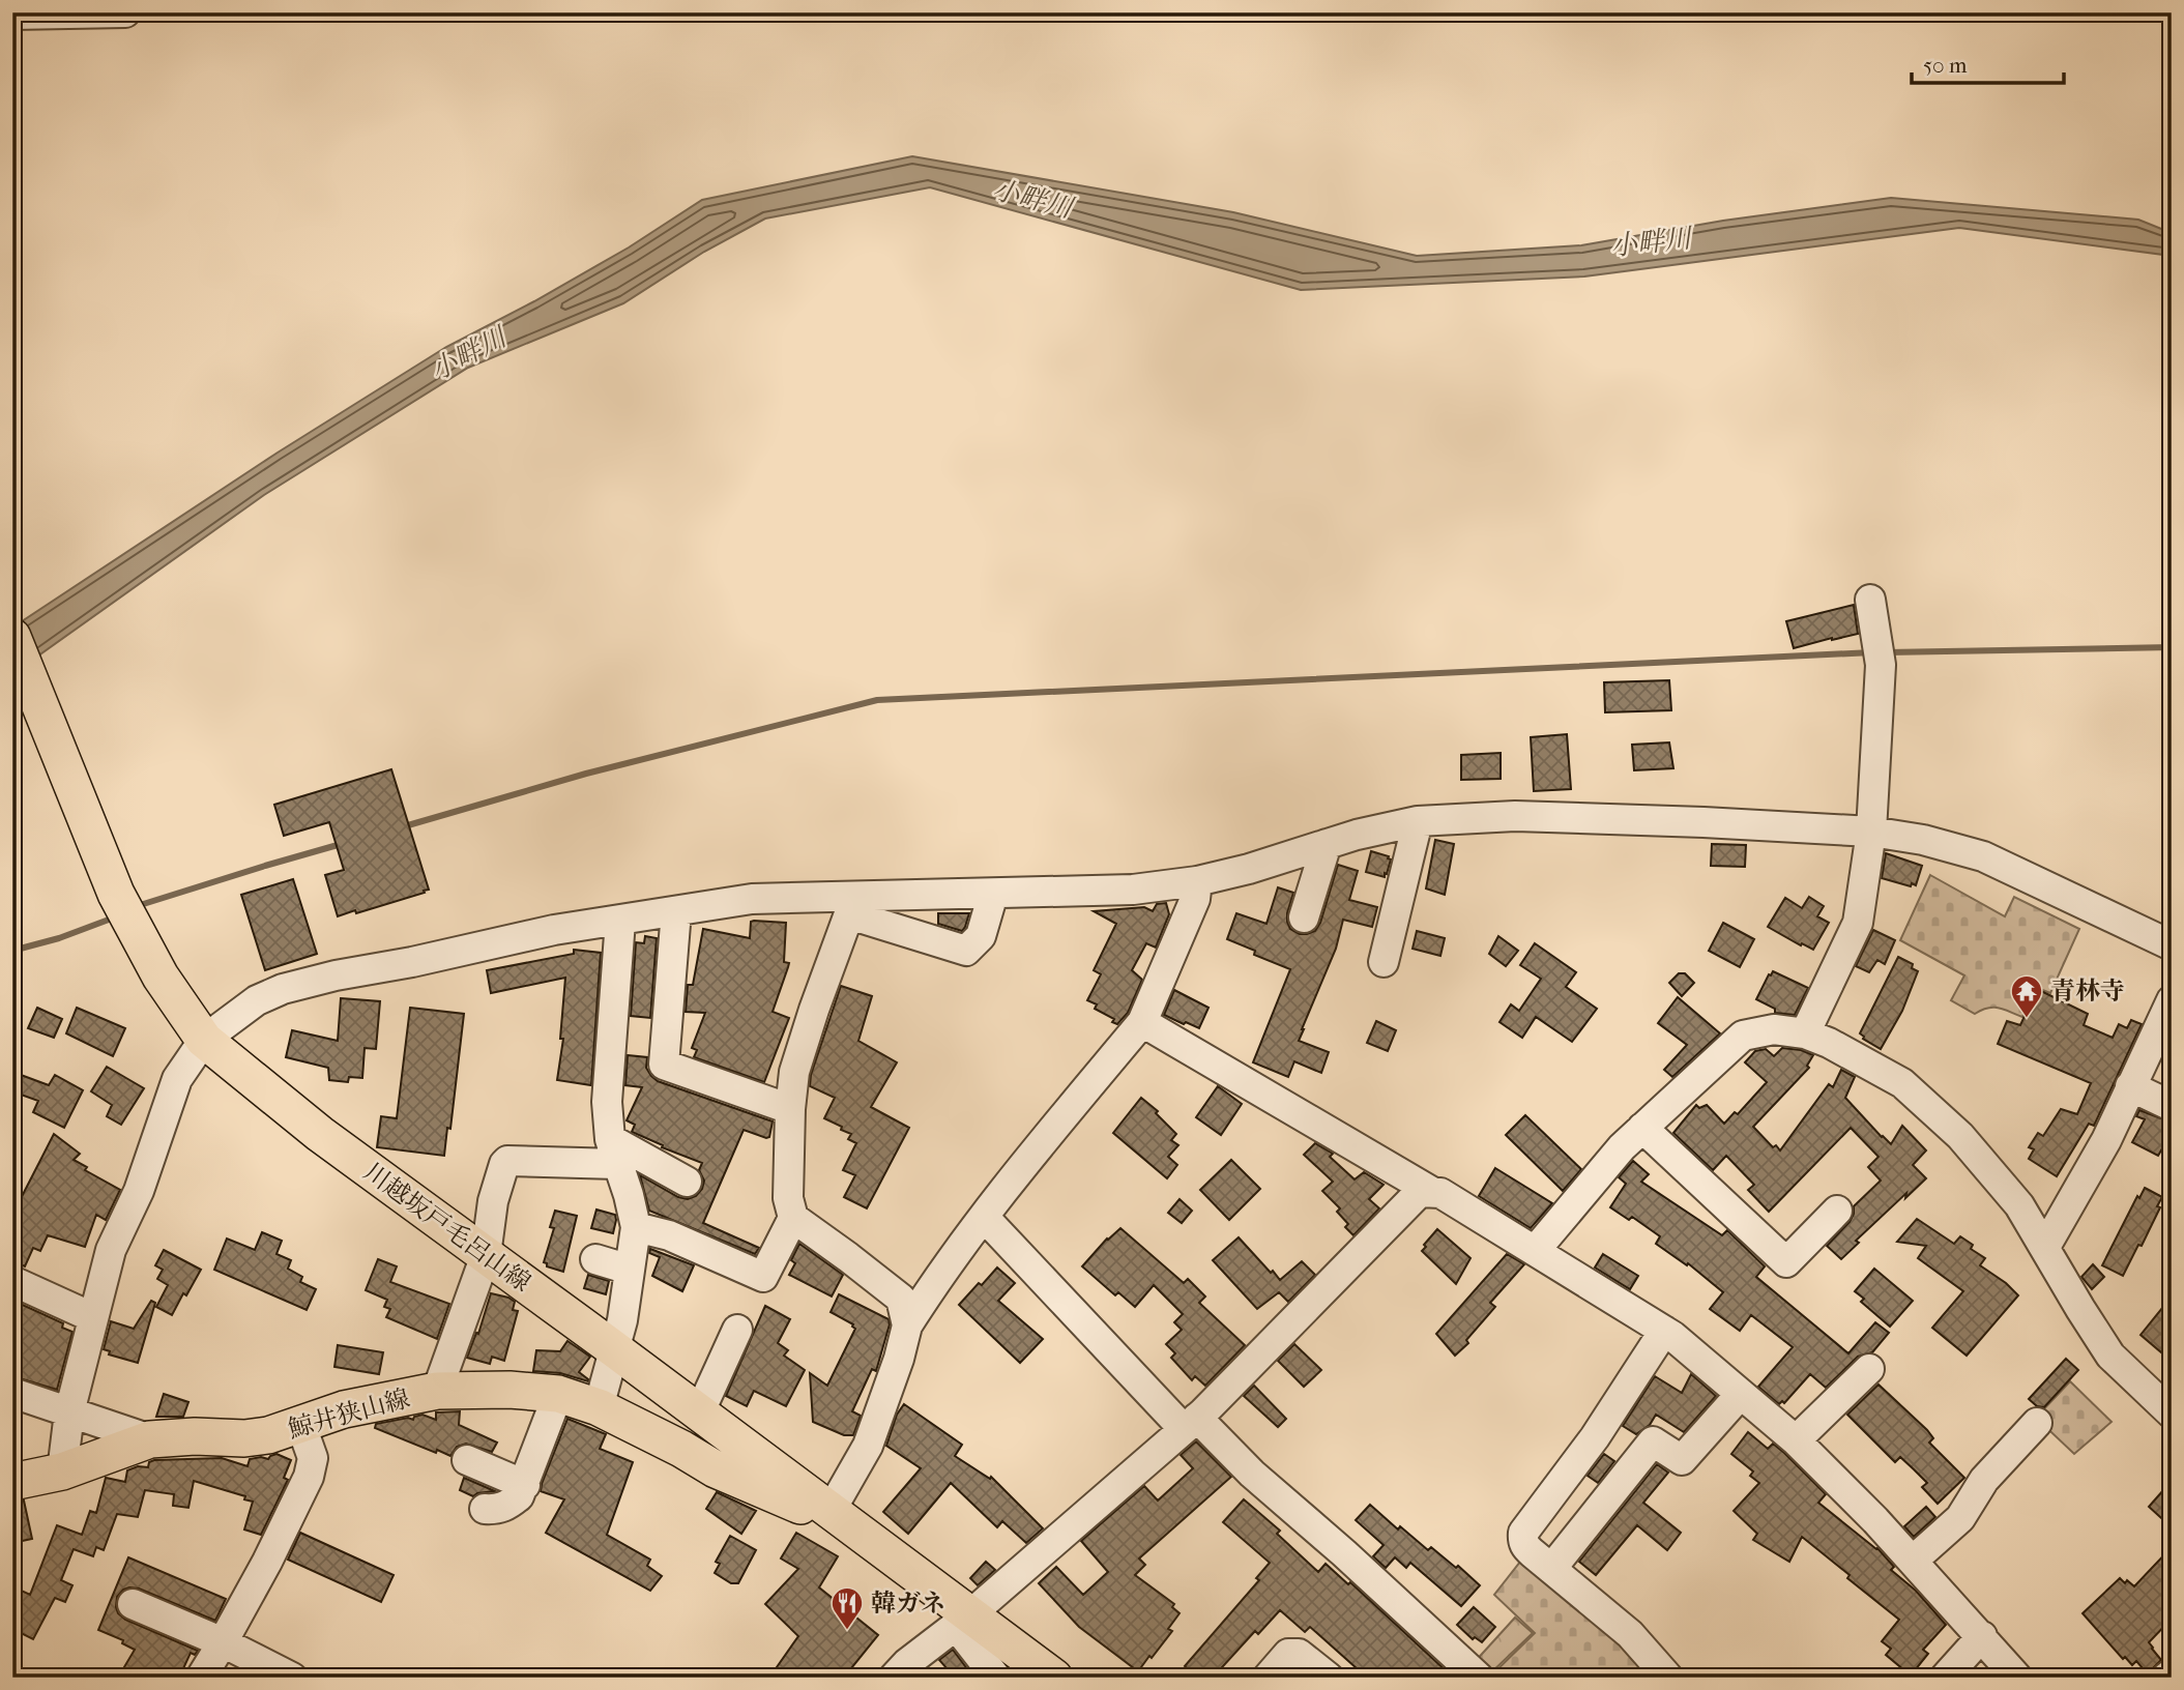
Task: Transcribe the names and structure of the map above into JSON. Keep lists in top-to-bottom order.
{
  "streets": {
    "main road": ["川越坂戸毛呂山線", "鯨井狭山線"]
  },
  "water": ["小畔川"],
  "places": {
    "temple": ["青林寺"],
    "restaurant": ["韓ガネ"]
  },
  "scale_bar": "50 m"
}
